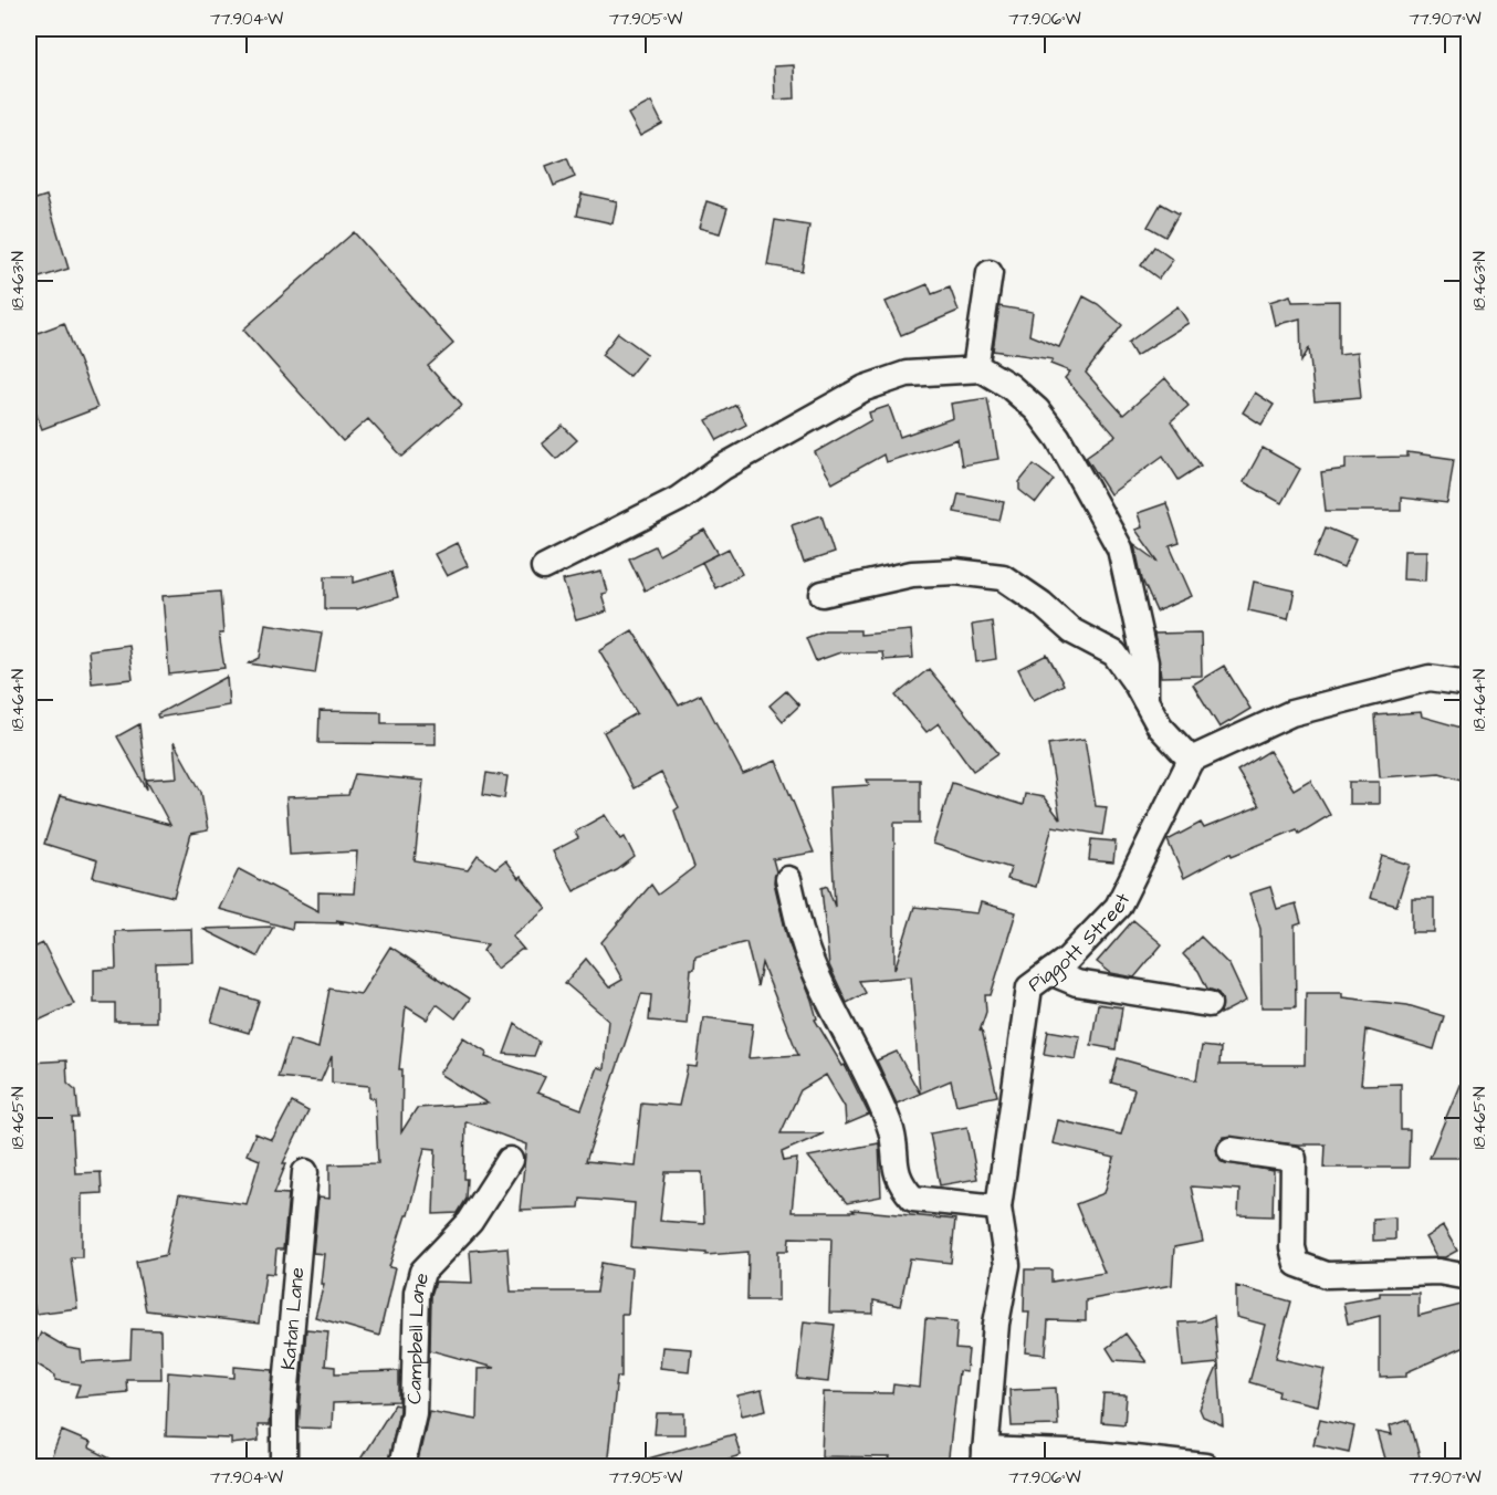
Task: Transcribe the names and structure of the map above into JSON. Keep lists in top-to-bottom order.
{
  "streets": {
    "street": ["Piggott Street", "Katan Lane", "Campbell Lane"]
  },
  "coordinates": [
    "77.904°W",
    "77.905°W",
    "77.906°W",
    "77.907°W",
    "18.463°N",
    "18.464°N",
    "18.465°N"
  ]
}
